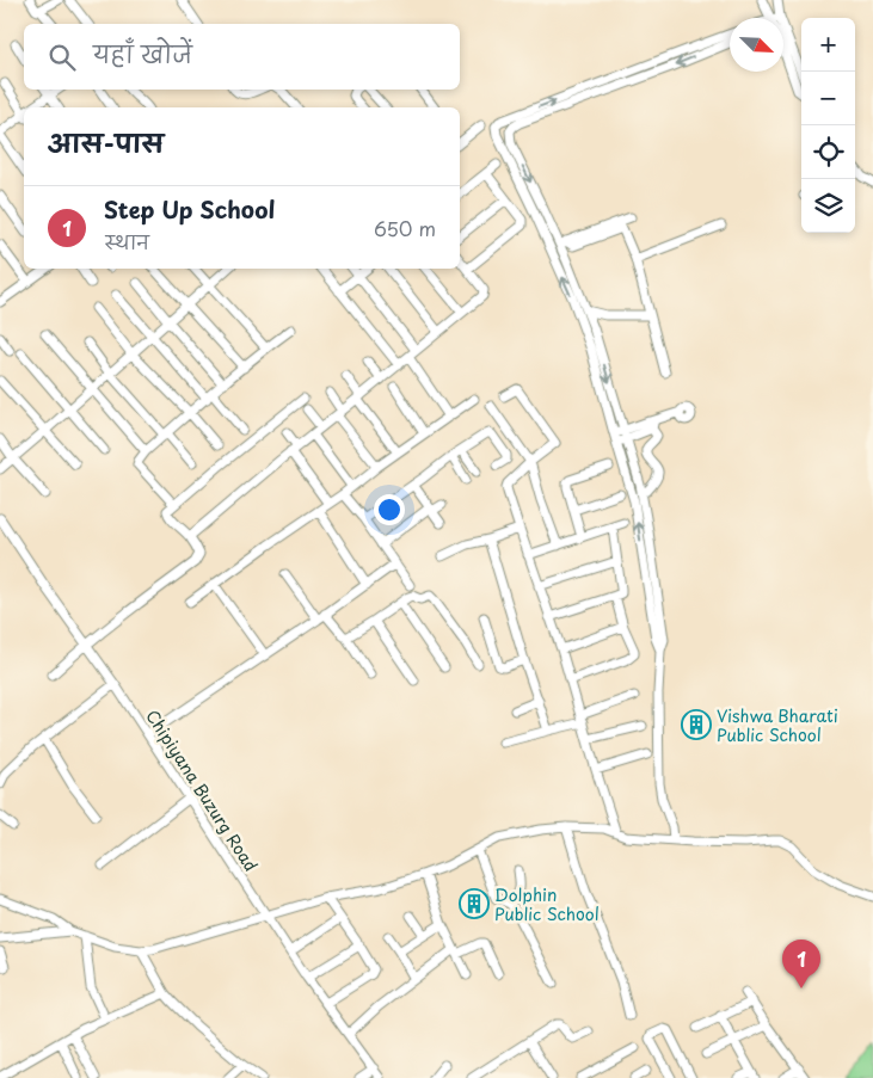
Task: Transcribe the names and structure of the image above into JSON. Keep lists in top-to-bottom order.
{
  "streets": {
    "street": ["Chipiyana Buzurg Road"]
  },
  "places": {
    "building": ["Vishwa Bharati Public School", "Dolphin Public School"]
  },
  "north": "bottom right",
  "page": {
    "map_buttons": ["+", "−"],
    "search": "यहाँ खोजें",
    "heading": "आस-पास",
    "list": [
      {
        "mark": "1",
        "name": "Step Up School",
        "note": "स्थान",
        "value": "650 m"
      }
    ],
    "pins": "1"
  }
}
